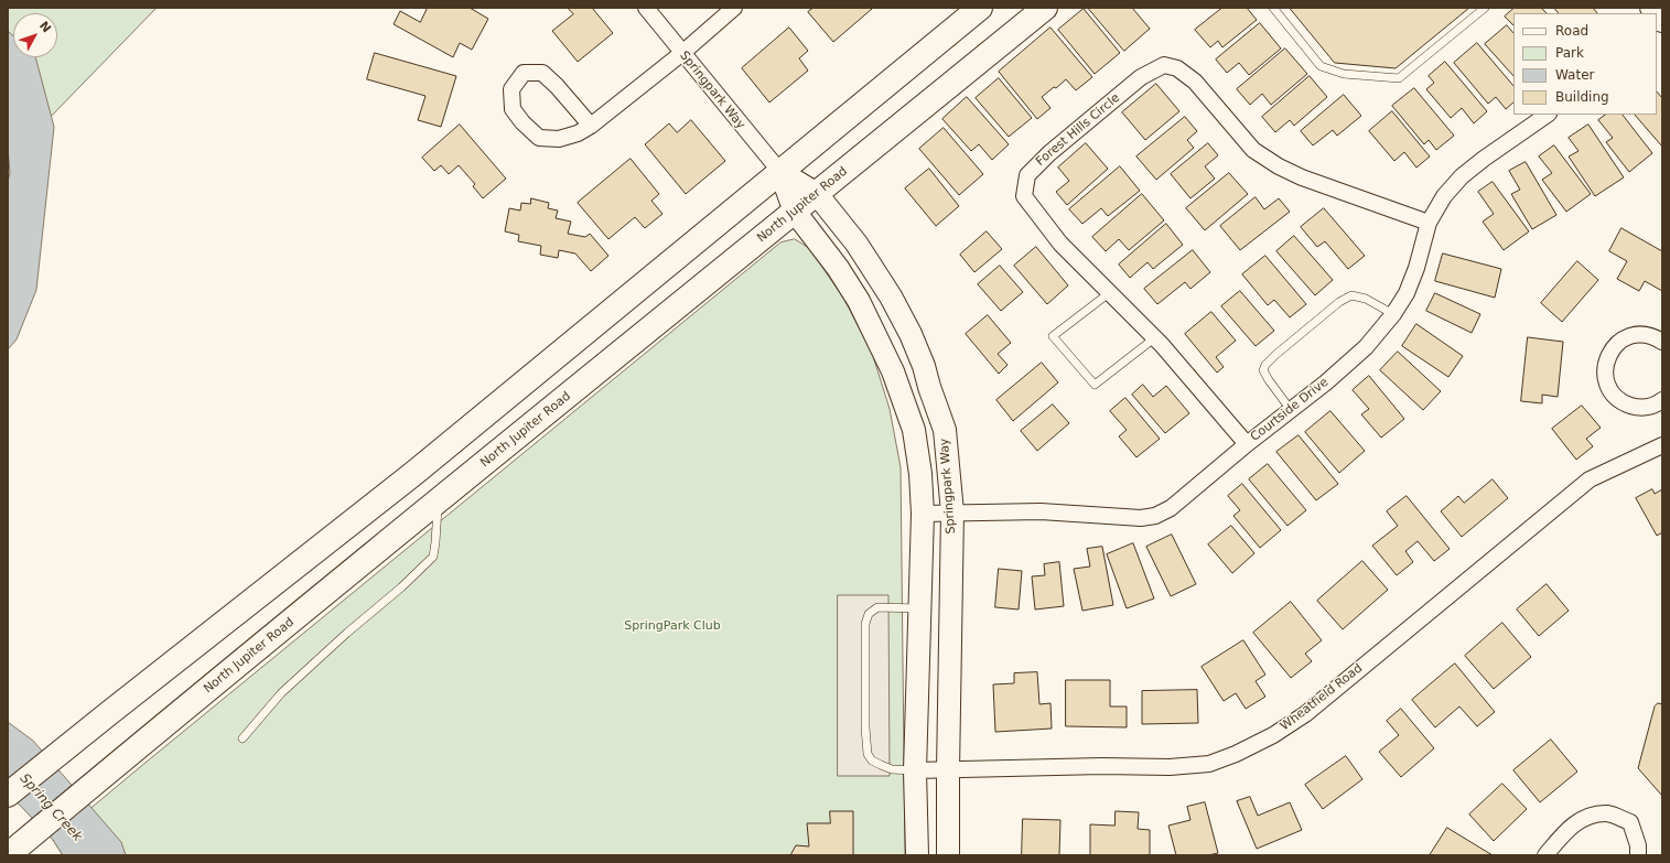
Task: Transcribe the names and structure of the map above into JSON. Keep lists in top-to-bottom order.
{
  "streets": {
    "main road": ["North Jupiter Road"],
    "street": [
      "Springpark Way",
      "Forest Hills Circle",
      "Courtside Drive",
      "Wheatfield Road"
    ]
  },
  "crossings": [
    ["Springpark Way", "North Jupiter Road"],
    ["Springpark Way", "Courtside Drive"],
    ["Springpark Way", "Wheatfield Road"],
    ["Forest Hills Circle", "Courtside Drive"]
  ],
  "water": ["Spring Creek"],
  "parks": ["SpringPark Club"],
  "legend": [
    "Road",
    "Park",
    "Water",
    "Building"
  ],
  "north": "top right"
}
